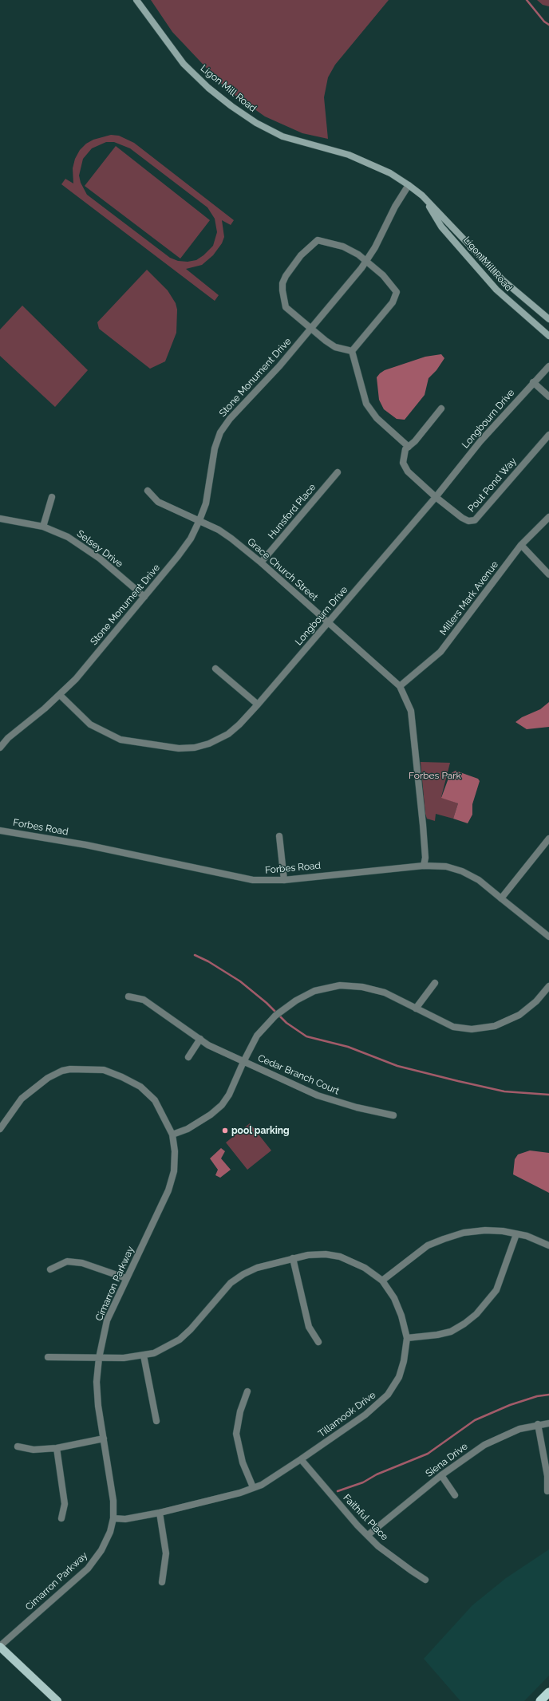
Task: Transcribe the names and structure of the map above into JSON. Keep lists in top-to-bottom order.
{
  "streets": {
    "main road": ["Ligon Mill Road"],
    "street": [
      "Stone Monument Drive",
      "Longbourn Drive",
      "Pout Pond Way",
      "Hunsford Place",
      "Selsey Drive",
      "Grace Church Street",
      "Millers Mark Avenue",
      "Forbes Road",
      "Cedar Branch Court",
      "Cimarron Parkway",
      "Tillamook Drive",
      "Siena Drive",
      "Faithful Place"
    ]
  },
  "crossings": [
    ["Ligon Mill Road", "Stone Monument Drive"],
    ["Stone Monument Drive", "Longbourn Drive"],
    ["Stone Monument Drive", "Selsey Drive"],
    ["Stone Monument Drive", "Grace Church Street"],
    ["Longbourn Drive", "Pout Pond Way"],
    ["Longbourn Drive", "Grace Church Street"],
    ["Hunsford Place", "Grace Church Street"],
    ["Grace Church Street", "Millers Mark Avenue"],
    ["Grace Church Street", "Forbes Road"],
    ["Cimarron Parkway", "Tillamook Drive"],
    ["Tillamook Drive", "Faithful Place"],
    ["Siena Drive", "Faithful Place"]
  ],
  "parks": ["Forbes Park"],
  "places": ["pool parking"]
}
